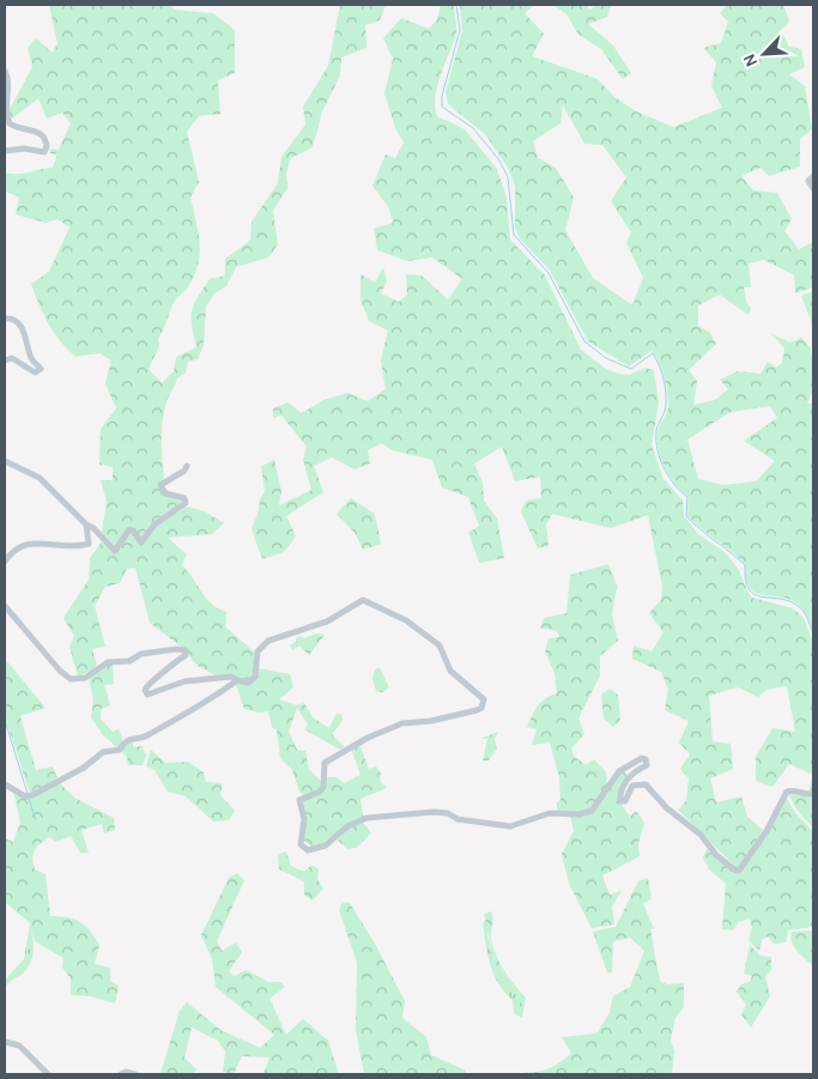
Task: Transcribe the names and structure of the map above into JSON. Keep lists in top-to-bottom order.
{
  "north": "bottom left"
}
